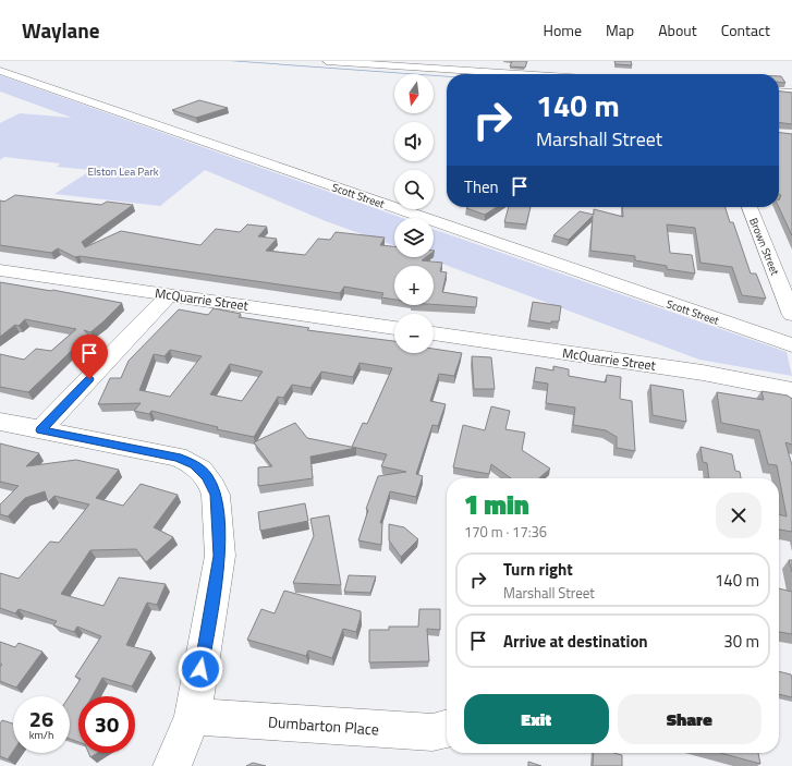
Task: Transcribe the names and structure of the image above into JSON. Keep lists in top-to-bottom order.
{
  "streets": {
    "street": [
      "Scott Street",
      "Brown Street",
      "McQuarrie Street",
      "Dumbarton Place"
    ]
  },
  "parks": ["Elston Lea Park"],
  "north": "bottom",
  "page": {
    "header": "Waylane",
    "nav": [
      "Home",
      "Map",
      "About",
      "Contact"
    ],
    "map_buttons": ["+", "−"],
    "turn": ["140 m", "Marshall Street"],
    "then": "Then",
    "heading": ["1 min", "170 m · 17:36"],
    "list": [
      {
        "name": "Turn right",
        "note": "Marshall Street",
        "value": "140 m"
      },
      {
        "name": "Arrive at destination",
        "value": "30 m"
      }
    ],
    "buttons": ["Exit", "Share"],
    "speed": "26 km/h",
    "limit": "30"
  }
}
